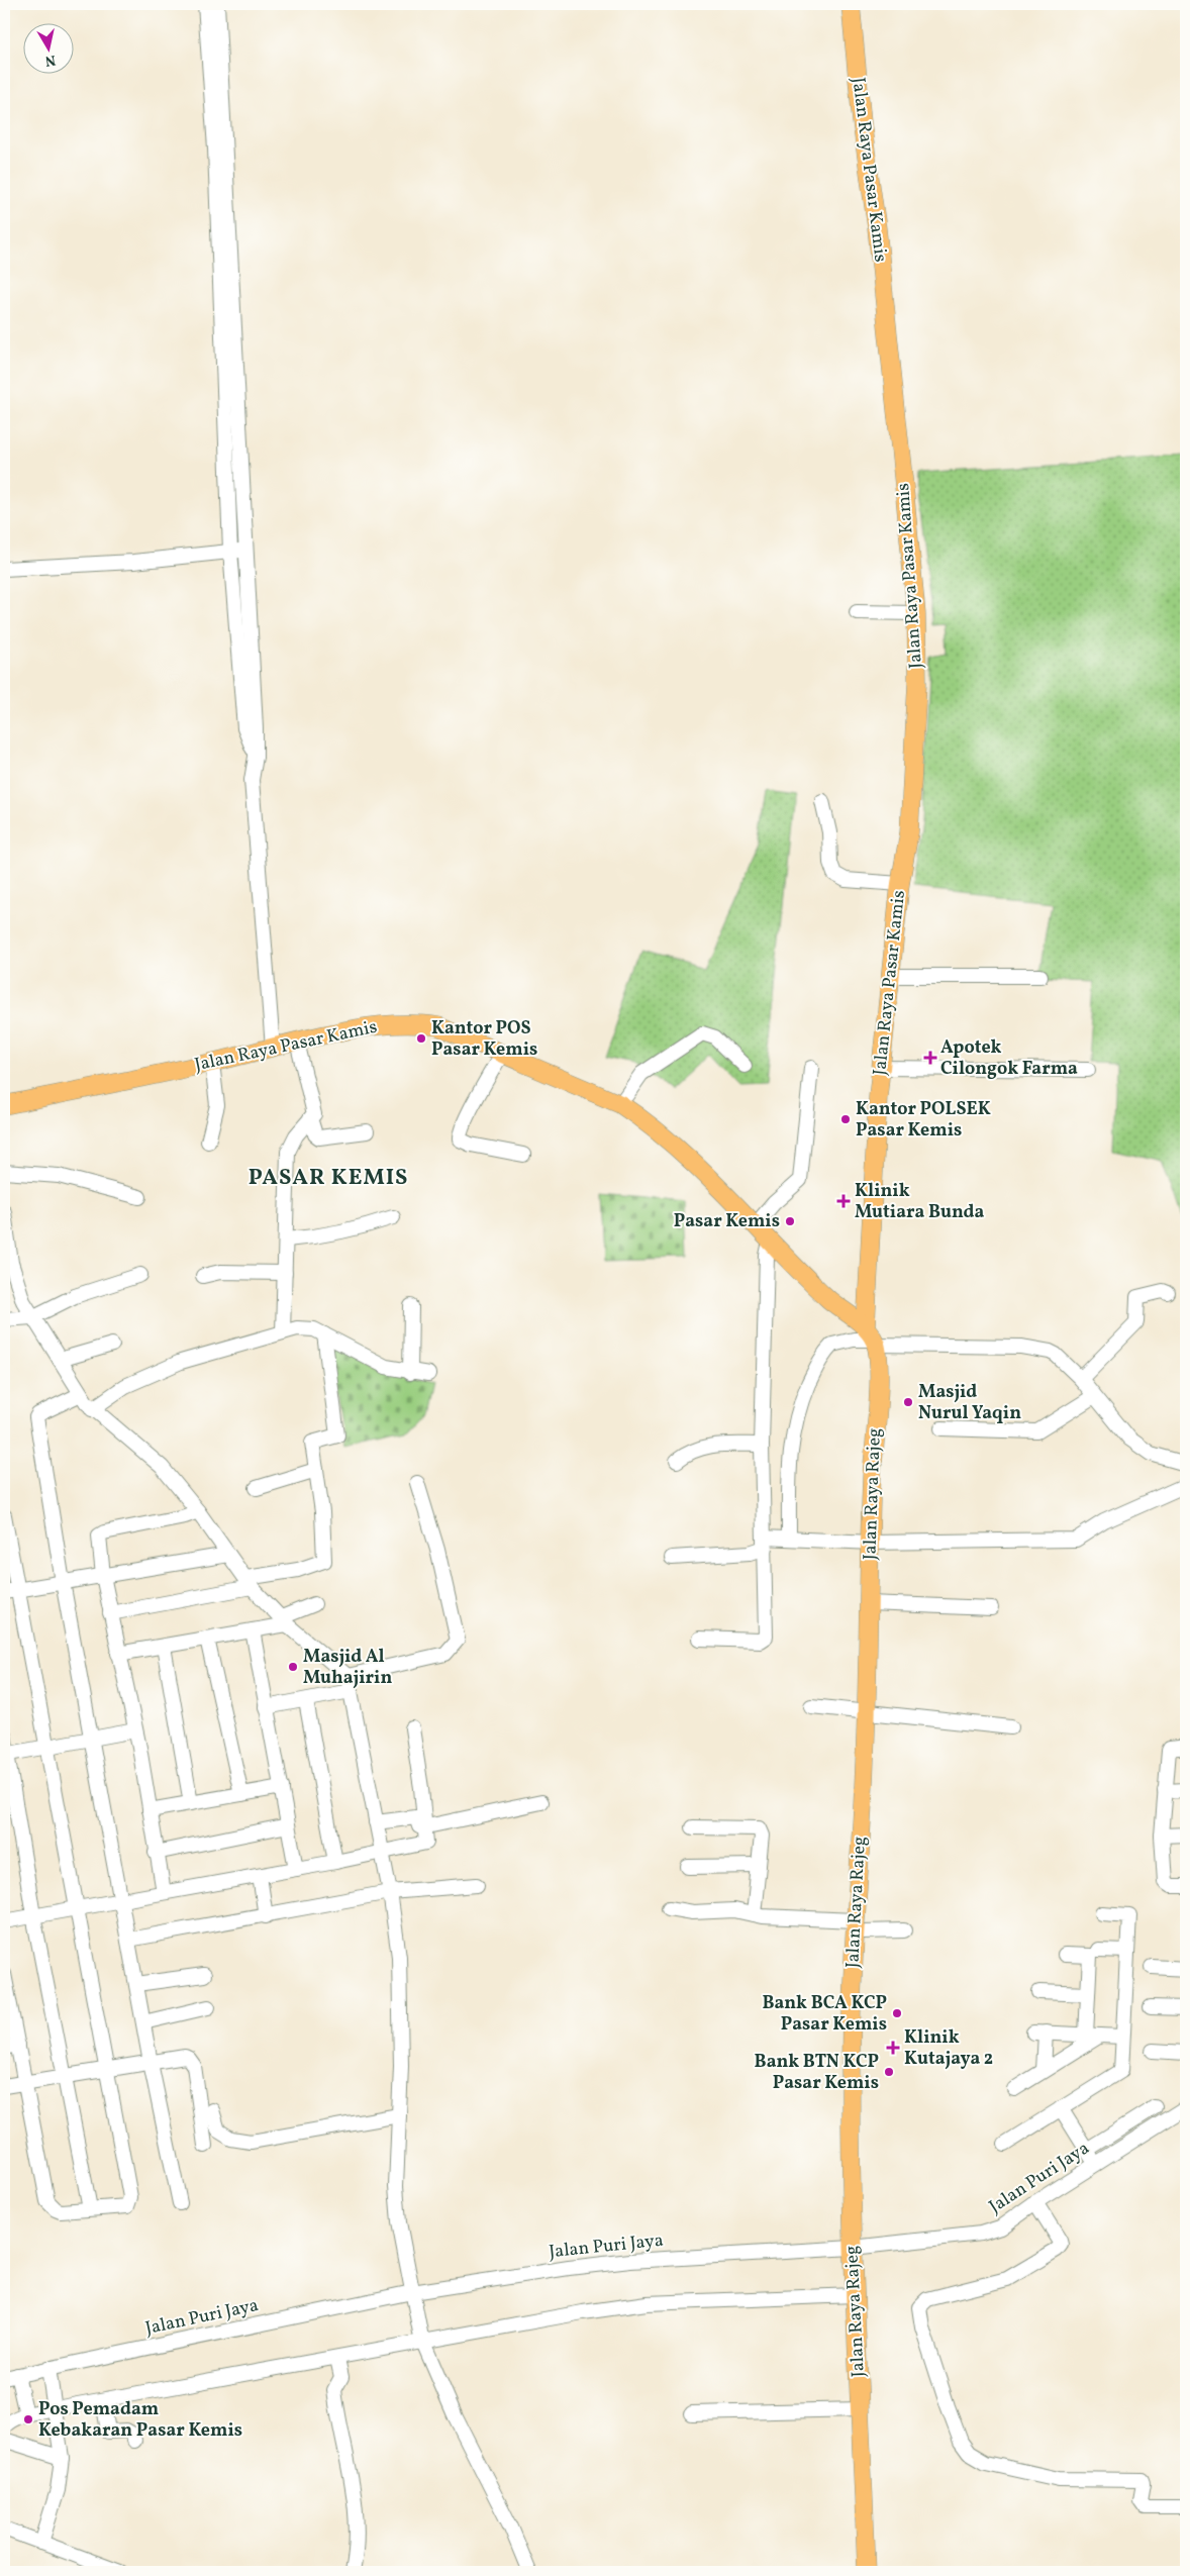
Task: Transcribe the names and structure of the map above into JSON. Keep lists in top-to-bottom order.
{
  "streets": {
    "main road": ["Jalan Raya Pasar Kamis", "Jalan Raya Rajeg"],
    "street": ["Jalan Puri Jaya"]
  },
  "crossings": [
    ["Jalan Raya Pasar Kamis", "Jalan Raya Rajeg"],
    ["Jalan Raya Rajeg", "Jalan Puri Jaya"]
  ],
  "districts": ["PASAR KEMIS"],
  "places": {
    "other": [
      "Kantor POS Pasar Kemis",
      "Kantor POLSEK Pasar Kemis",
      "Pasar Kemis",
      "Masjid Nurul Yaqin",
      "Masjid Al Muhajirin",
      "Bank BCA KCP Pasar Kemis",
      "Bank BTN KCP Pasar Kemis",
      "Pos Pemadam Kebakaran Pasar Kemis"
    ],
    "health": ["Apotek Cilongok Farma", "Klinik Mutiara Bunda", "Klinik Kutajaya 2"]
  },
  "north": "bottom"
}
